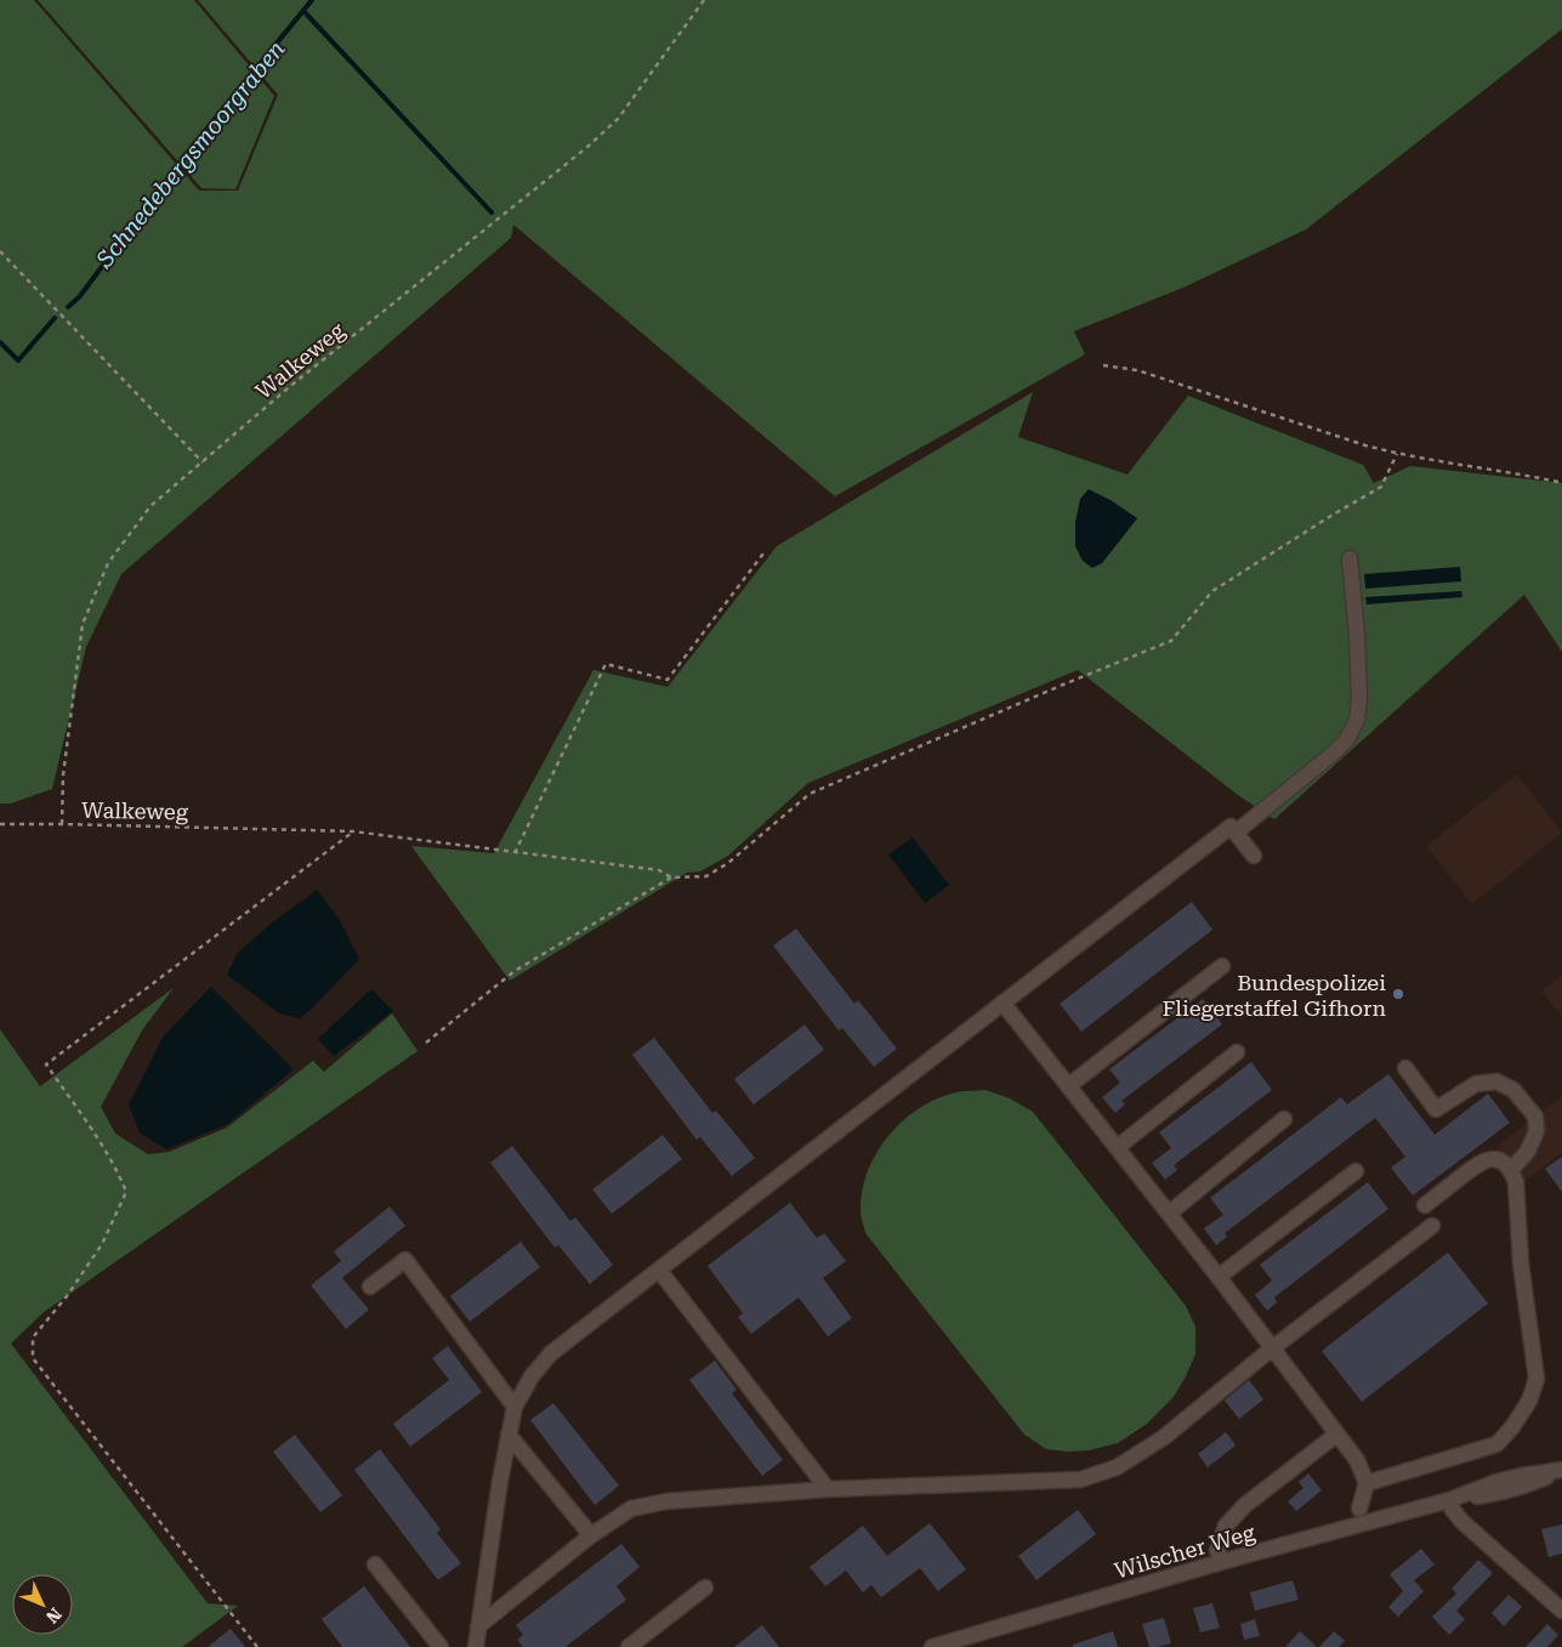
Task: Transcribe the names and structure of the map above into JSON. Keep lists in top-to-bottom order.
{
  "streets": {
    "street": ["Wilscher Weg"],
    "path": ["Walkeweg"]
  },
  "water": ["Schnedebergsmoorgraben"],
  "places": ["Bundespolizei Fliegerstaffel Gifhorn"],
  "north": "bottom right"
}
